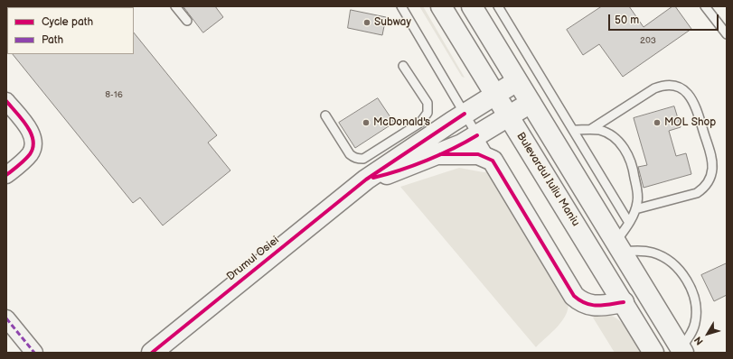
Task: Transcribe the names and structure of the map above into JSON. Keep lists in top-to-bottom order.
{
  "streets": {
    "street": ["Bulevardul Iuliu Maniu", "Drumul Osiei"]
  },
  "crossings": [
    ["Bulevardul Iuliu Maniu", "Drumul Osiei"]
  ],
  "places": ["Subway", "McDonald's", "MOL Shop"],
  "house_numbers": ["203", "8-16"],
  "legend": ["Cycle path", "Path"],
  "scale_bar": "50 m",
  "north": "bottom left"
}
